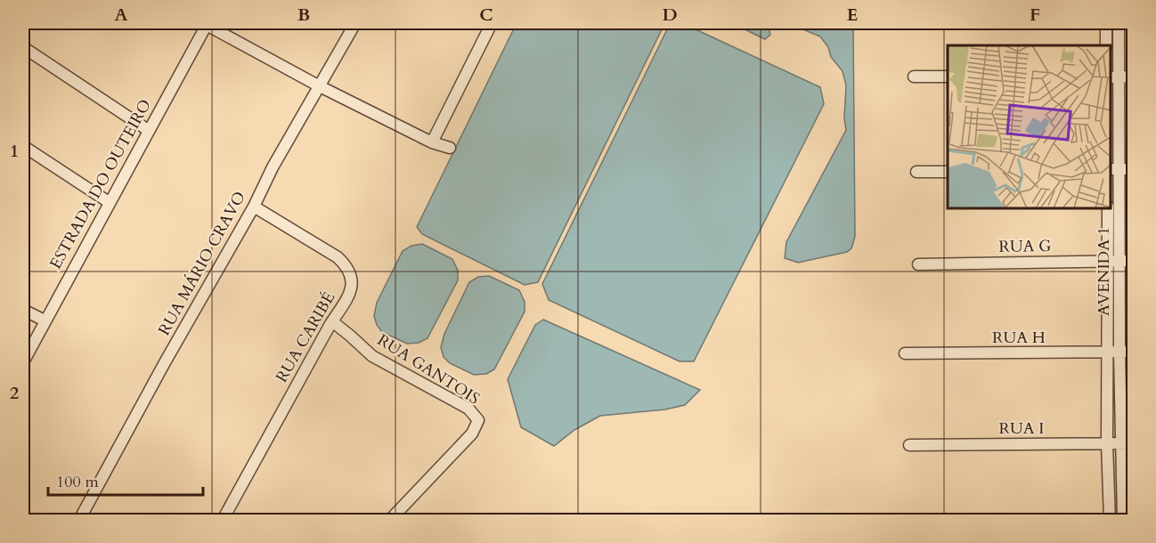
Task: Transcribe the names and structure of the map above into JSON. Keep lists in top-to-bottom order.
{
  "streets": {
    "street": [
      "ESTRADA DO OUTEIRO",
      "RUA G",
      "RUA MÁRIO CRAVO",
      "AVENIDA 1",
      "RUA CARIBÉ",
      "RUA H",
      "RUA GANTOIS",
      "RUA I"
    ]
  },
  "crossings": [
    ["RUA G", "AVENIDA 1"],
    ["RUA MÁRIO CRAVO", "RUA CARIBÉ"],
    ["AVENIDA 1", "RUA H"],
    ["AVENIDA 1", "RUA I"],
    ["RUA CARIBÉ", "RUA GANTOIS"]
  ],
  "scale_bar": "100 m",
  "grid": {
    "columns": [
      "A",
      "B",
      "C",
      "D",
      "E",
      "F"
    ],
    "rows": ["1", "2"]
  }
}
